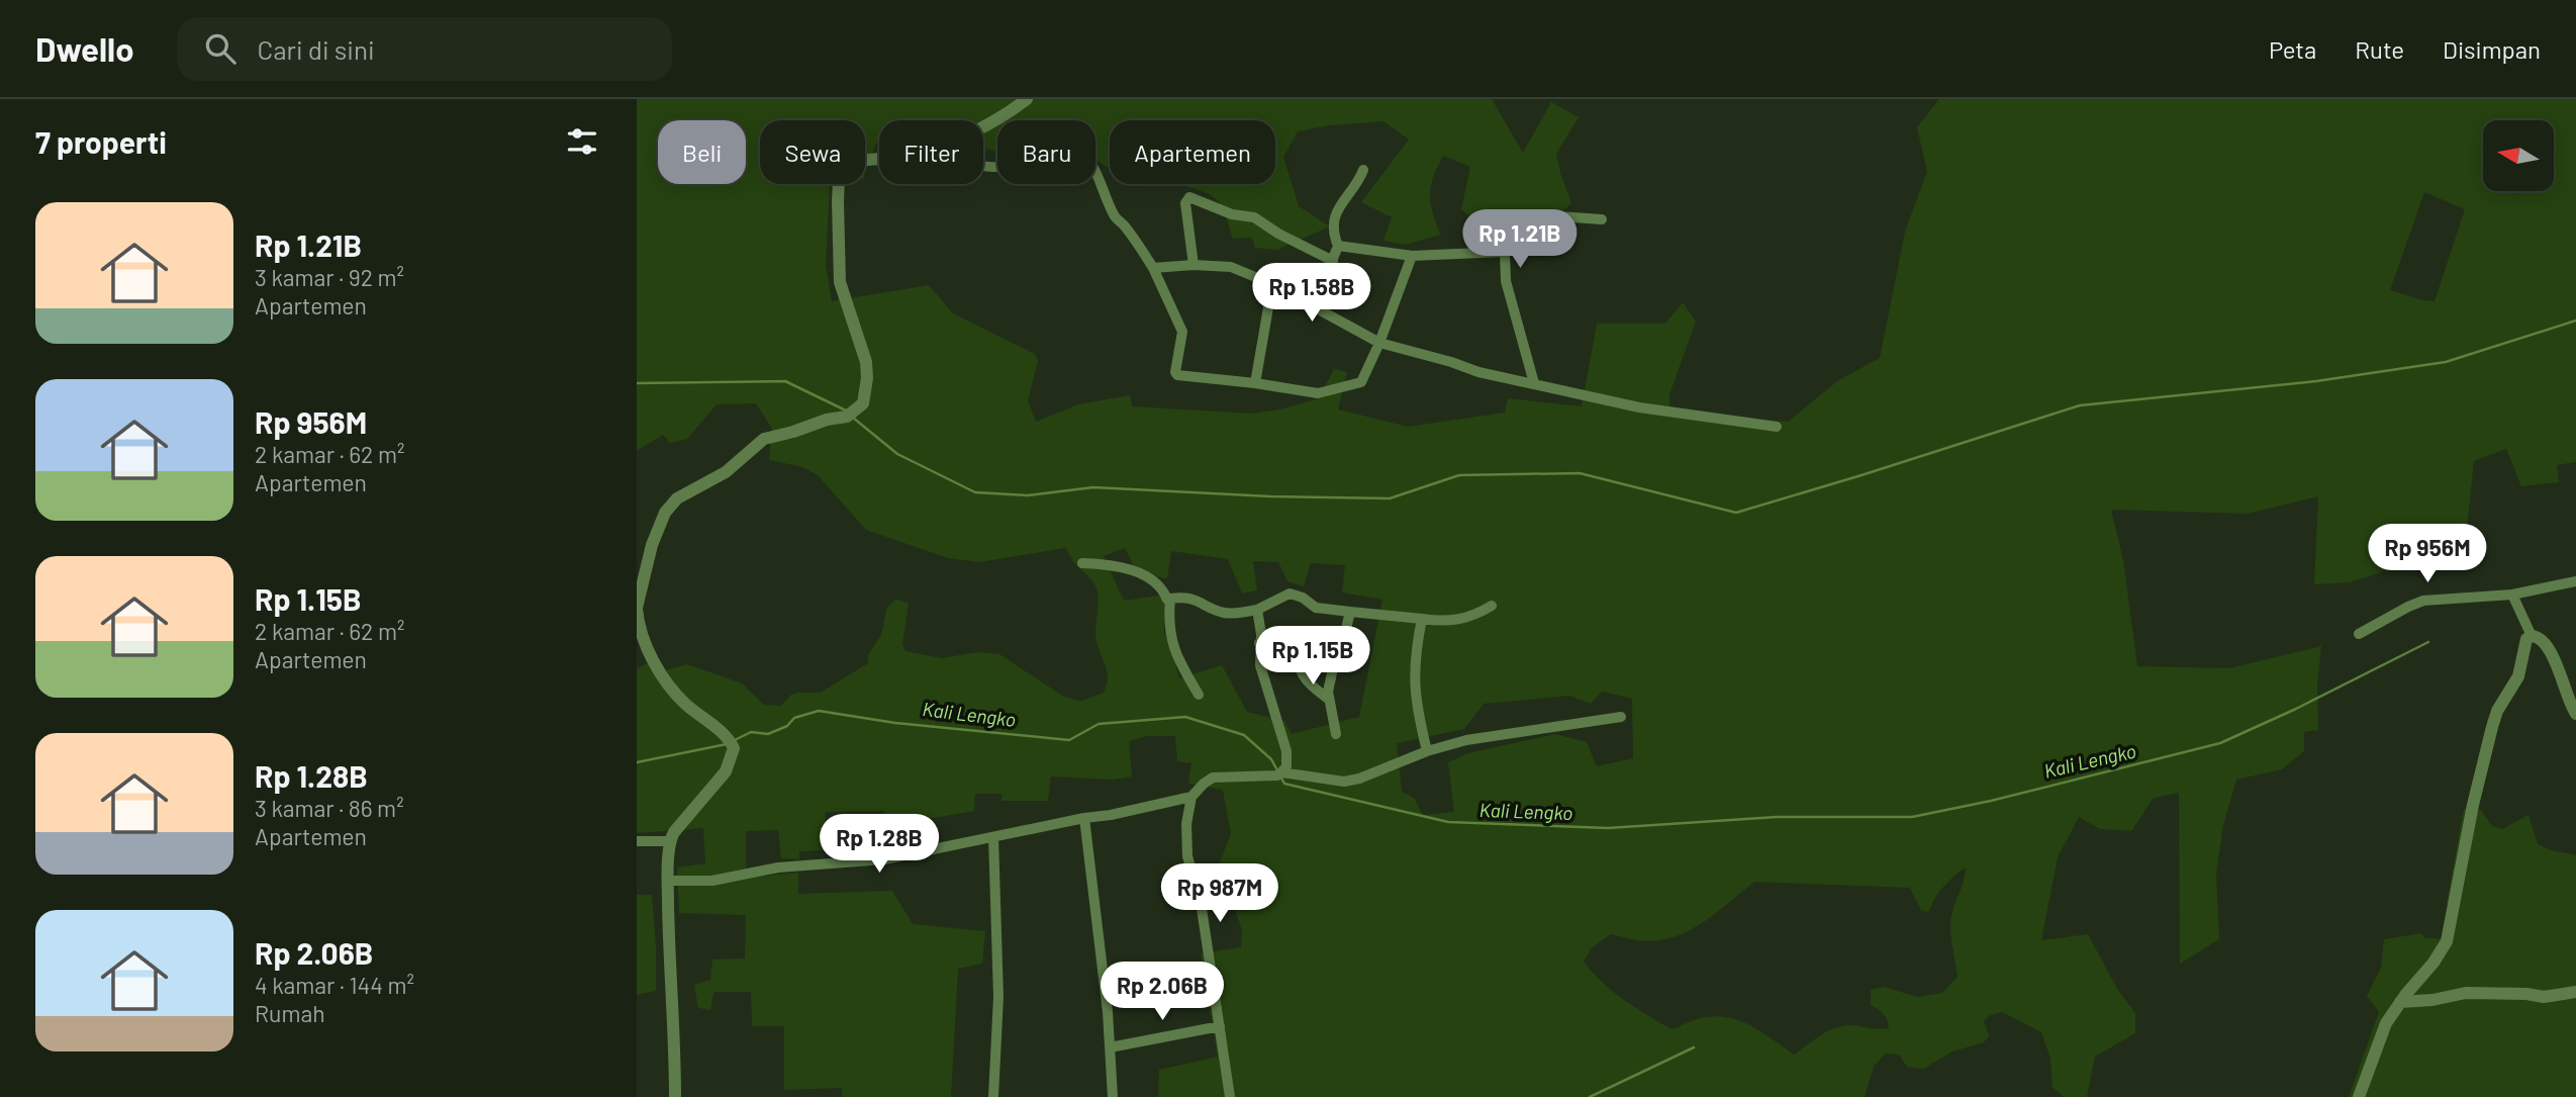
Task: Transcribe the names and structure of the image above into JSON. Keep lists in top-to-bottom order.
{
  "water": ["Kali Lengko"],
  "north": "left",
  "page": {
    "header": "Dwello",
    "search": "Cari di sini",
    "nav": ["Peta", "Rute", "Disimpan"],
    "heading": "7 properti",
    "chip": [
      "Beli",
      "Sewa",
      "Filter",
      "Baru",
      "Apartemen"
    ],
    "list": [
      {
        "name": "Rp 1.21B",
        "note": "3 kamar · 92 m² · Apartemen"
      },
      {
        "name": "Rp 956M",
        "note": "2 kamar · 62 m² · Apartemen"
      },
      {
        "name": "Rp 1.15B",
        "note": "2 kamar · 62 m² · Apartemen"
      },
      {
        "name": "Rp 1.28B",
        "note": "3 kamar · 86 m² · Apartemen"
      },
      {
        "name": "Rp 2.06B",
        "note": "4 kamar · 144 m² · Rumah"
      }
    ],
    "price": [
      "Rp 1.21B",
      "Rp 1.58B",
      "Rp 956M",
      "Rp 1.15B",
      "Rp 1.28B",
      "Rp 987M",
      "Rp 2.06B"
    ]
  }
}
